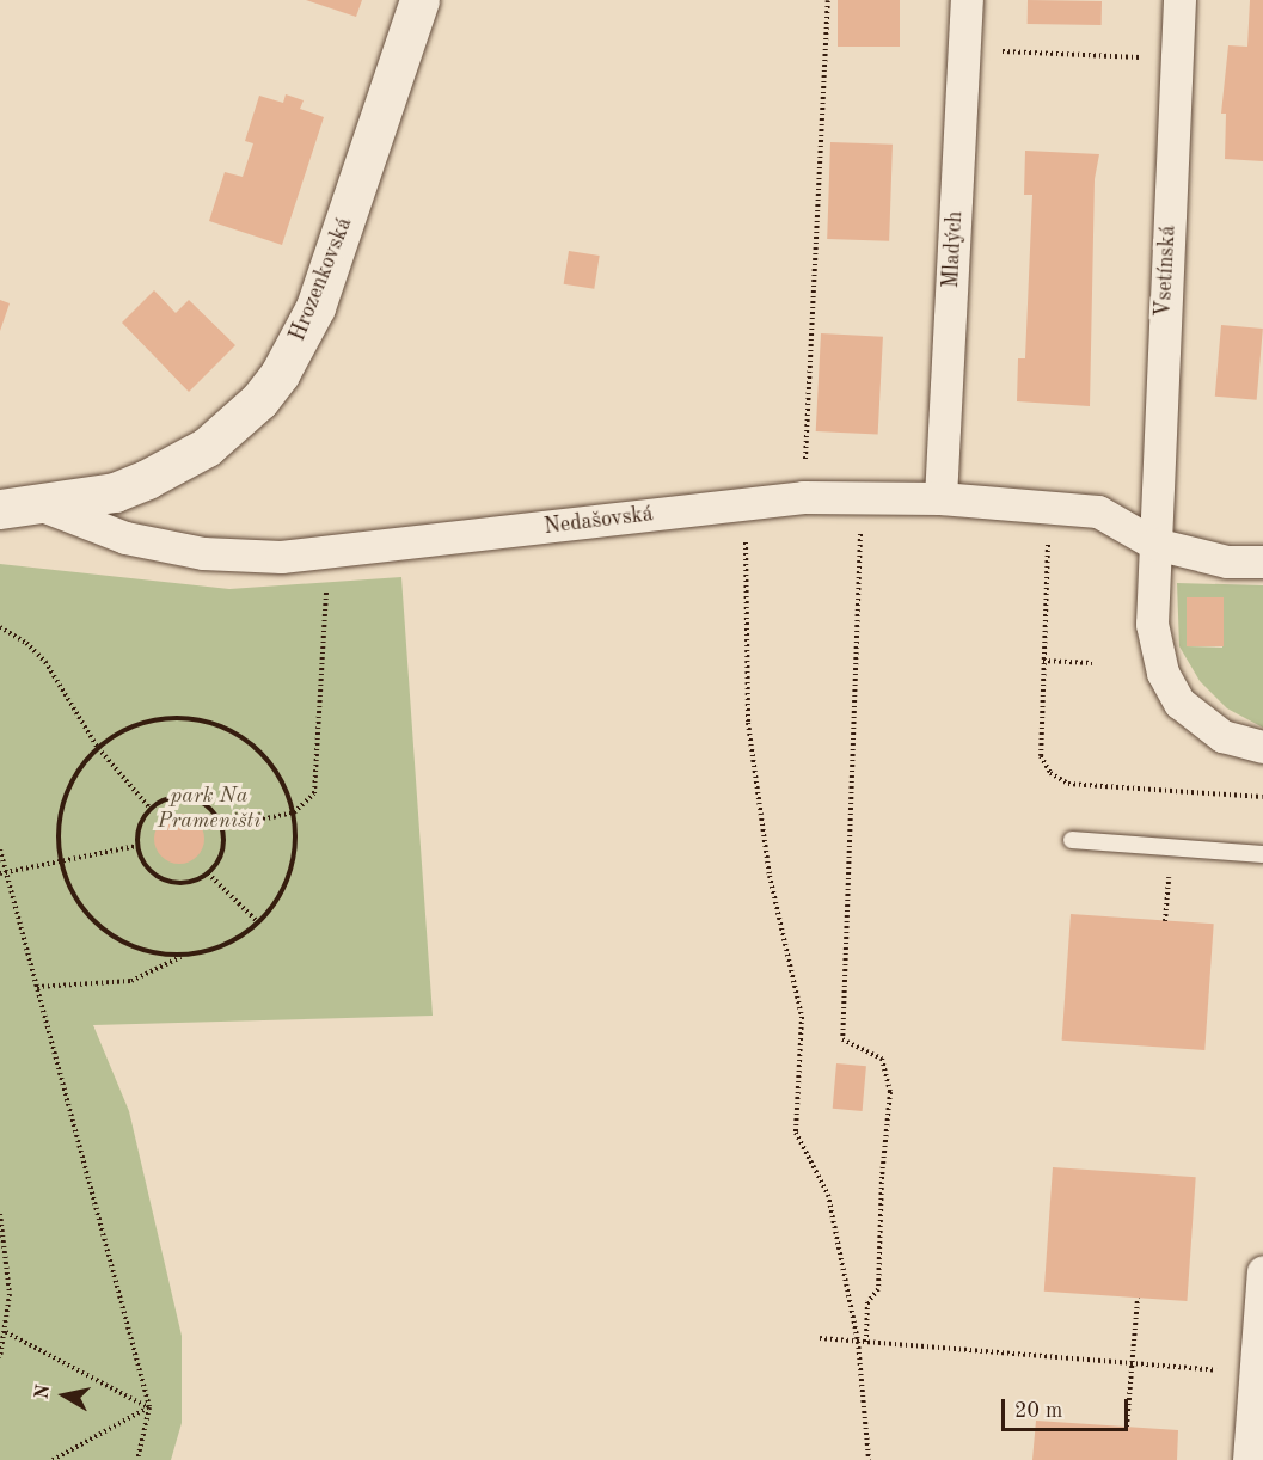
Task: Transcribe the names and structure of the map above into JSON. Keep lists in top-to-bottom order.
{
  "streets": {
    "street": [
      "Mladých",
      "Vsetínská",
      "Hrozenkovská",
      "Nedašovská"
    ]
  },
  "crossings": [
    ["Mladých", "Nedašovská"],
    ["Vsetínská", "Nedašovská"],
    ["Hrozenkovská", "Nedašovská"]
  ],
  "parks": ["park Na Prameništi"],
  "scale_bar": "20 m",
  "north": "left"
}
